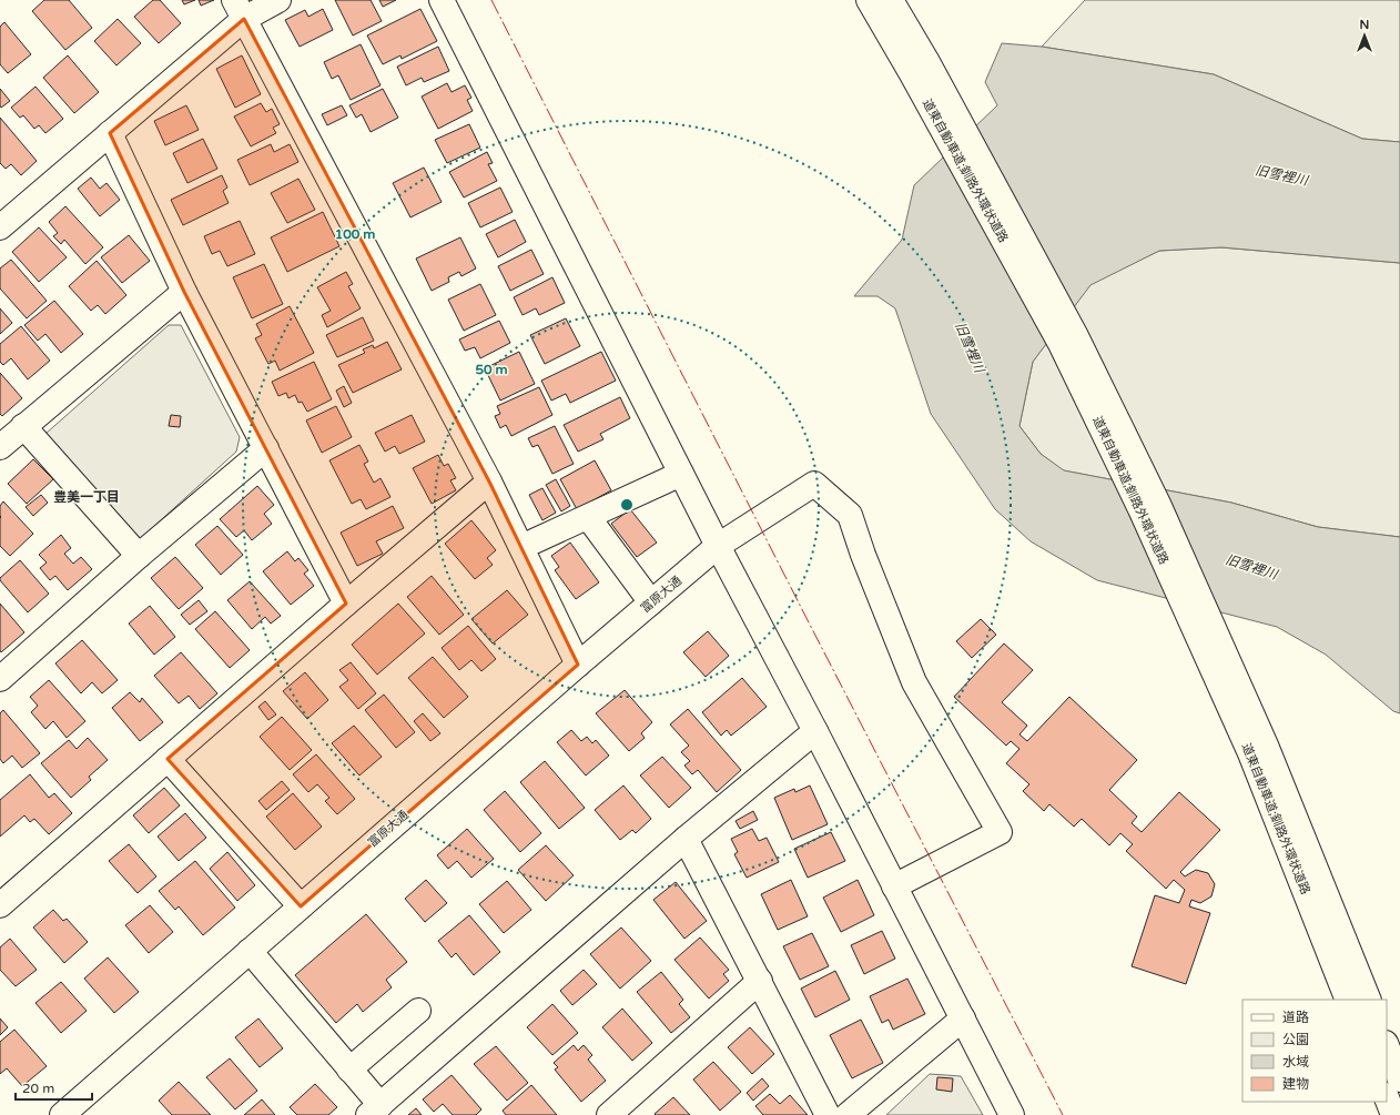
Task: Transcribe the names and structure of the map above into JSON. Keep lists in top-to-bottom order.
{
  "streets": {
    "main road": ["道東自動車道;釧路外環状道路", "富原大通"]
  },
  "districts": ["豊美一丁目"],
  "water": ["旧雪裡川"],
  "legend": [
    "道路",
    "公園",
    "水域",
    "建物"
  ],
  "scale_bar": "20 m",
  "north": "top",
  "rings": ["100 m", "50 m"]
}
